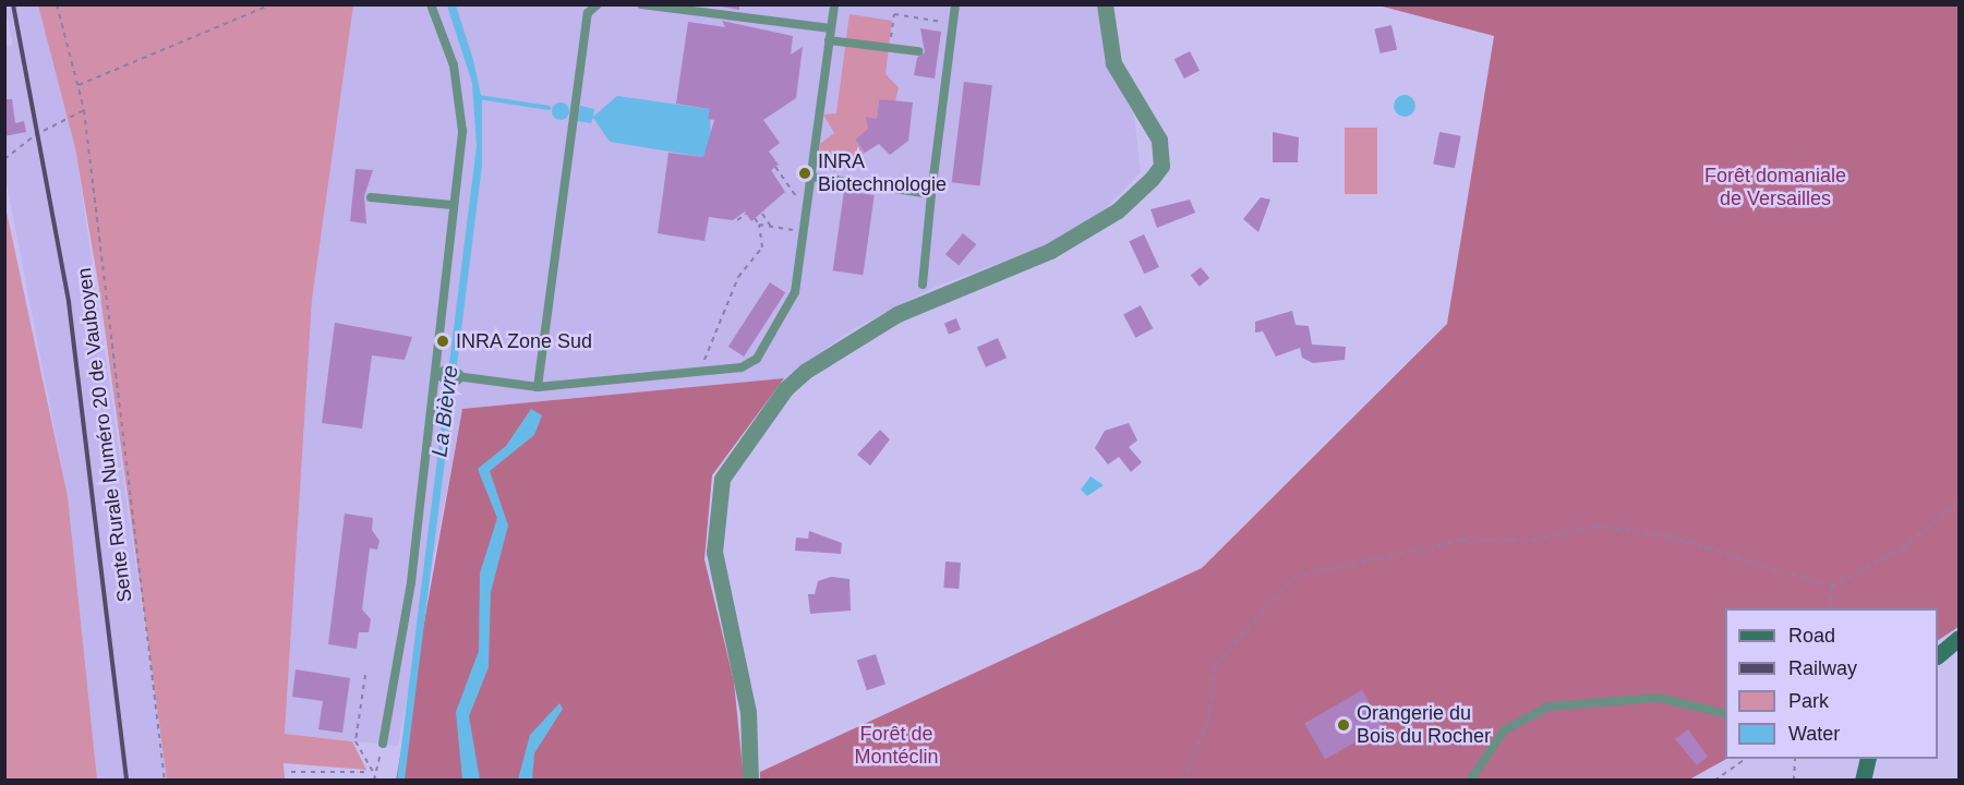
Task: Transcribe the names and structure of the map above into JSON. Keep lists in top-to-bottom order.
{
  "streets": {
    "path": ["Sente Rurale Numéro 20 de Vauboyen"]
  },
  "water": ["La Bièvre"],
  "parks": ["Forêt domaniale de Versailles", "Forêt de Montéclin"],
  "places": ["INRA Biotechnologie", "INRA Zone Sud", "Orangerie du Bois du Rocher"],
  "legend": [
    "Road",
    "Railway",
    "Park",
    "Water"
  ]
}
